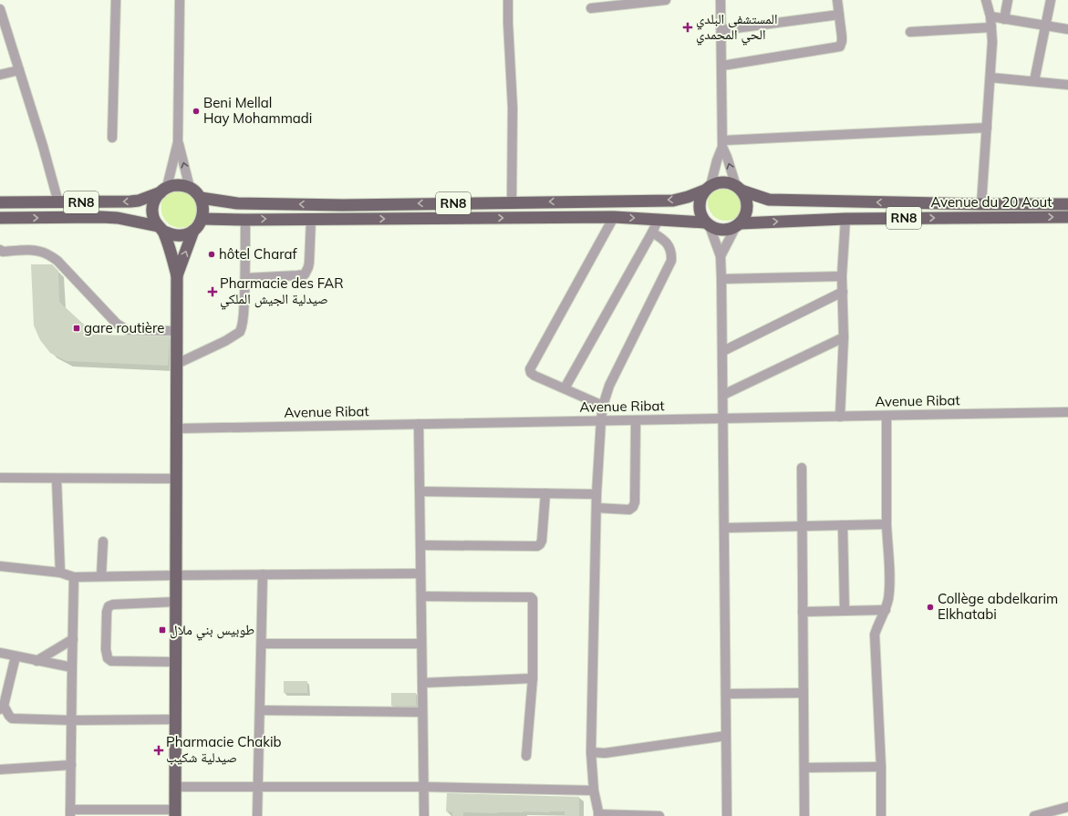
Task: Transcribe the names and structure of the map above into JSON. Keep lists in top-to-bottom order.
{
  "streets": {
    "main road": ["RN8", "Avenue du 20 Aout"],
    "street": ["Avenue Ribat"]
  },
  "crossings": [
    ["RN8", "Avenue du 20 Aout"]
  ],
  "places": {
    "health": ["المستشفى البلدي الحي المحمدي", "Pharmacie des FAR صيدلية الجيش الملكي", "Pharmacie Chakib صيدلية شكيب"],
    "other": ["Beni Mellal Hay Mohammadi", "hôtel Charaf", "Collège abdelkarim Elkhatabi"],
    "transit": ["gare routière", "طوبيس بني ملال"]
  }
}
